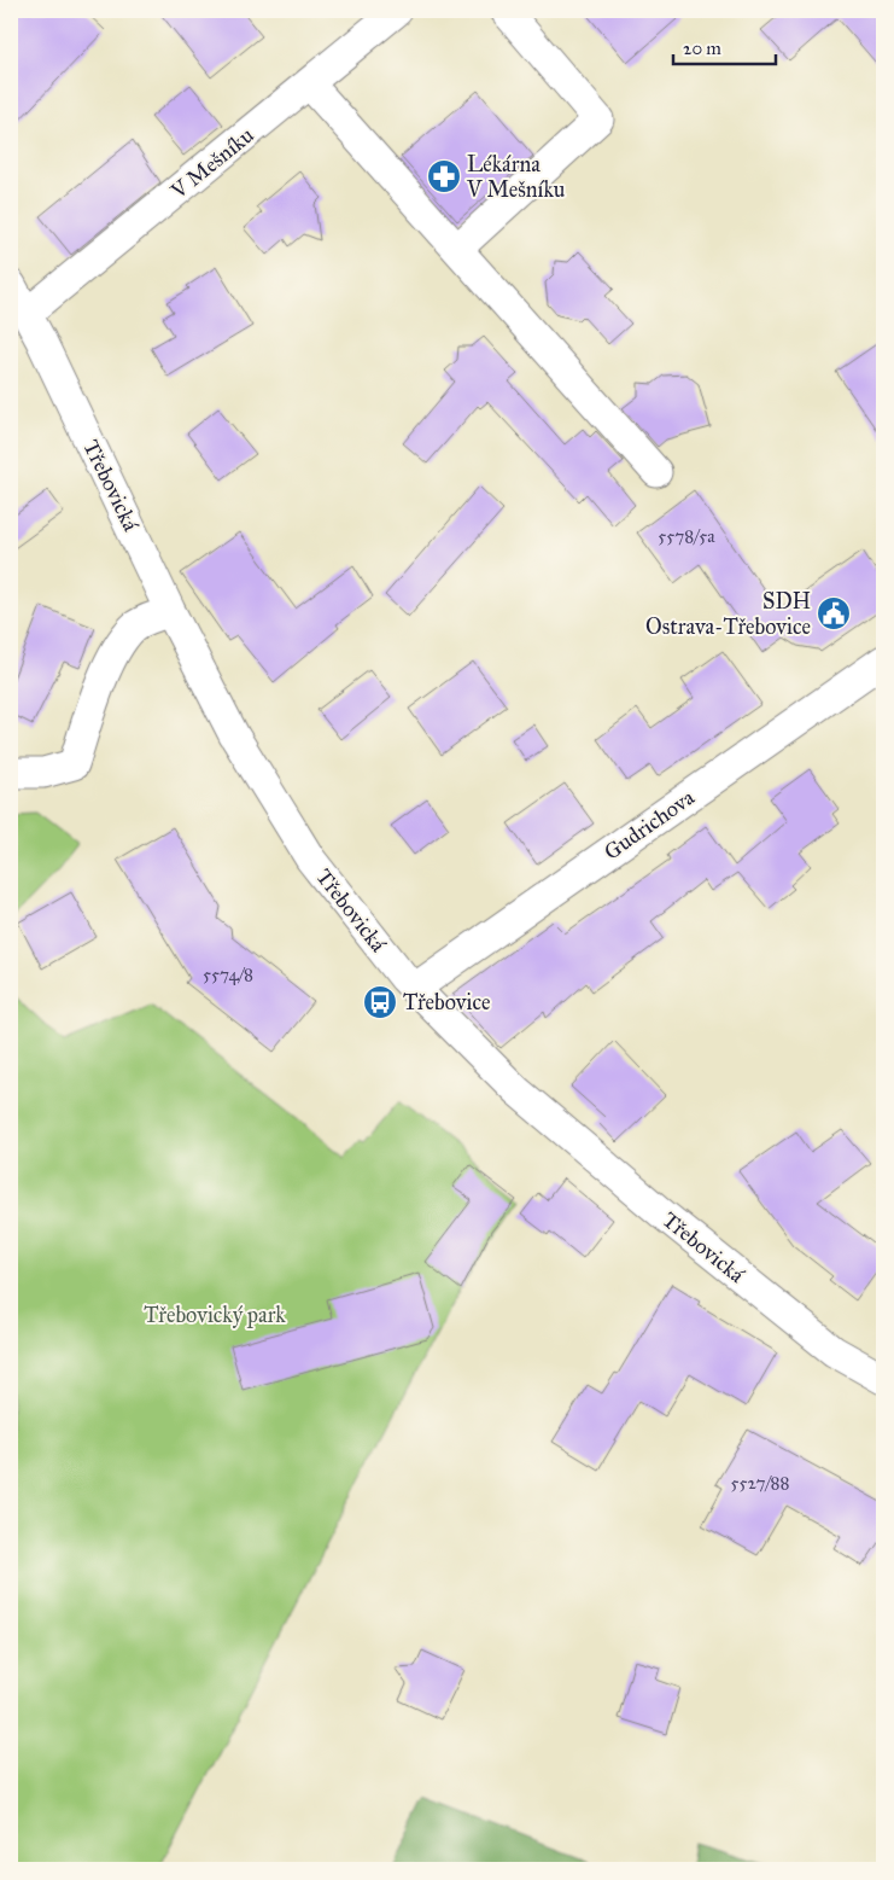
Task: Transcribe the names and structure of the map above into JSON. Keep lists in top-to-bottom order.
{
  "streets": {
    "street": ["V Mešníku", "Třebovická", "Gudrichova"]
  },
  "crossings": [
    ["V Mešníku", "Třebovická"],
    ["Třebovická", "Gudrichova"]
  ],
  "parks": ["Třebovický park"],
  "places": {
    "pharmacy": ["Lékárna V Mešníku"],
    "public building": ["SDH Ostrava-Třebovice"],
    "bus stop": ["Třebovice"]
  },
  "house_numbers": ["5578/5a", "5574/8", "5527/88"],
  "scale_bar": "20 m"
}
